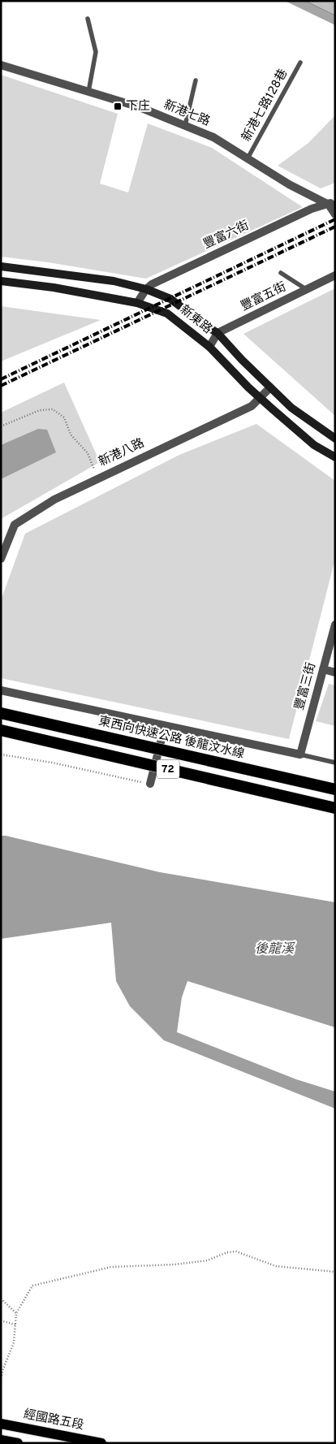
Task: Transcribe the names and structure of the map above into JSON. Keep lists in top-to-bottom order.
{
  "streets": {
    "highway": ["東西向快速公路 後龍汶水線", "72"],
    "main road": ["新東路", "經國路五段"],
    "street": [
      "新港七路",
      "豐富六街",
      "豐富五街",
      "新港八路",
      "豐富三街"
    ],
    "lane": ["新港七路128巷"]
  },
  "crossings": [
    ["新港七路128巷", "新港七路"],
    ["新港七路", "豐富六街"],
    ["豐富六街", "新東路"],
    ["豐富五街", "新東路"],
    ["新東路", "新港八路"]
  ],
  "water": ["後龍溪"],
  "places": {
    "transit": ["下庄"]
  }
}
